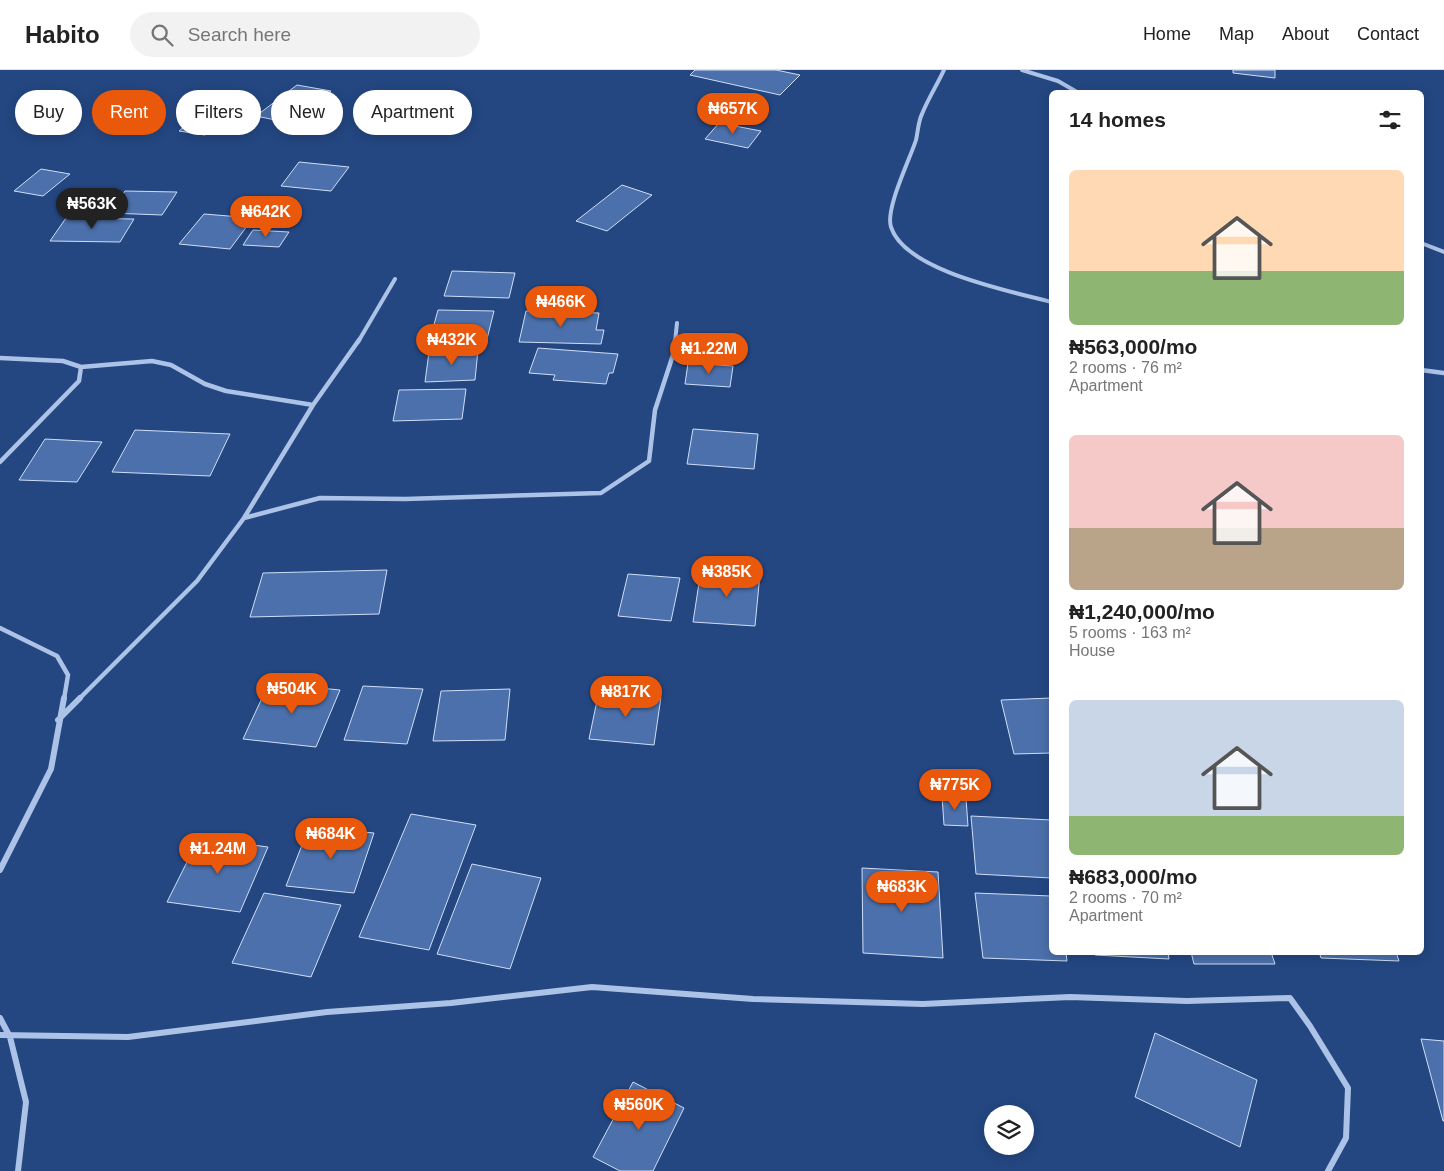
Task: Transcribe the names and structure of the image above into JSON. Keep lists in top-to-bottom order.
{
  "page": {
    "header": "Habito",
    "search": "Search here",
    "nav": [
      "Home",
      "Map",
      "About",
      "Contact"
    ],
    "chip": [
      "Buy",
      "Rent",
      "Filters",
      "New",
      "Apartment"
    ],
    "heading": "14 homes",
    "price": [
      "₦657K",
      "₦563K",
      "₦642K",
      "₦466K",
      "₦432K",
      "₦1.22M",
      "₦385K",
      "₦504K",
      "₦817K",
      "₦775K",
      "₦684K",
      "₦1.24M",
      "₦683K",
      "₦560K"
    ],
    "list": [
      {
        "name": "₦563,000/mo",
        "note": "2 rooms · 76 m² · Apartment"
      },
      {
        "name": "₦1,240,000/mo",
        "note": "5 rooms · 163 m² · House"
      },
      {
        "name": "₦683,000/mo",
        "note": "2 rooms · 70 m² · Apartment"
      }
    ]
  }
}
